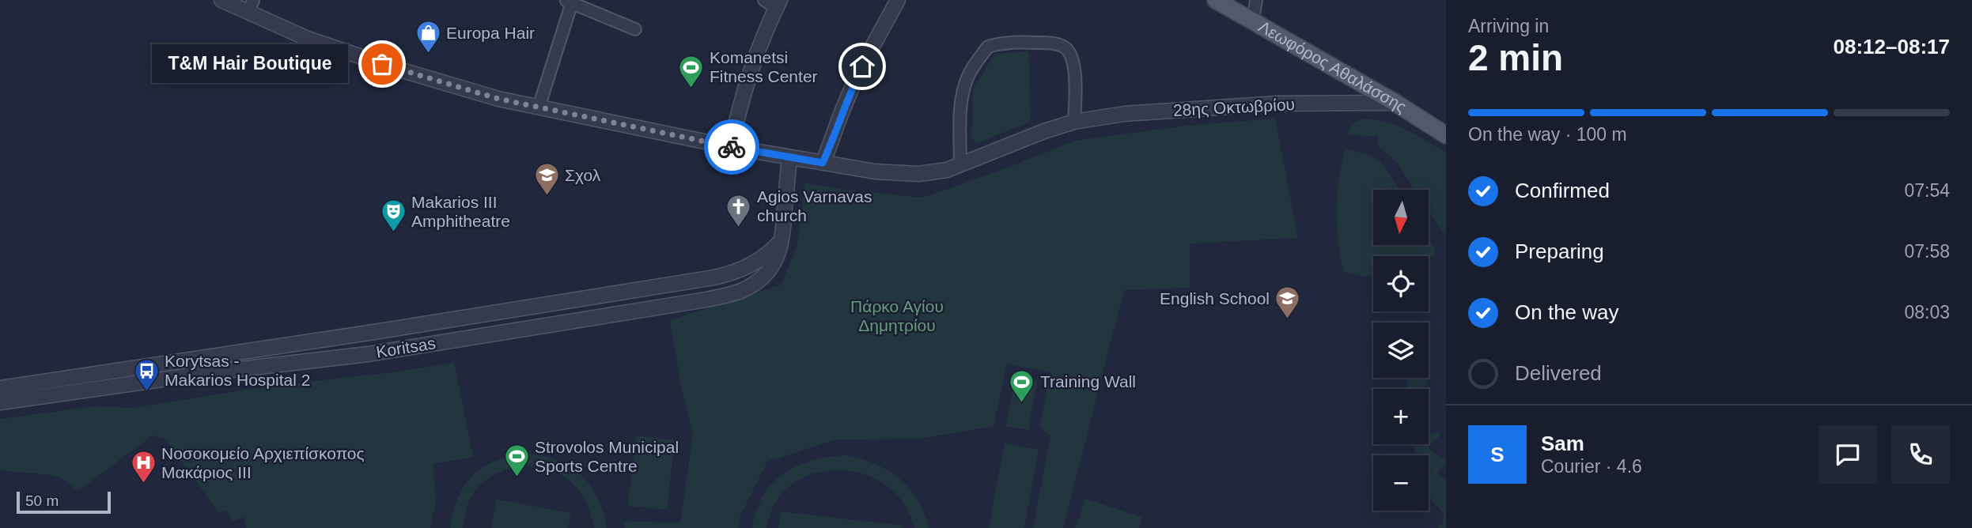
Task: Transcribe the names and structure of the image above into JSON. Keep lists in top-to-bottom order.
{
  "streets": {
    "main road": ["Λεωφόρος Αθαλάσσης"],
    "street": ["28ης Οκτωβρίου", "Koritsas"]
  },
  "crossings": [
    ["Λεωφόρος Αθαλάσσης", "28ης Οκτωβρίου"],
    ["28ης Οκτωβρίου", "Koritsas"]
  ],
  "parks": ["Πάρκο Αγίου Δημητρίου"],
  "places": {
    "shop": ["Europa Hair"],
    "other": ["T&M Hair Boutique"],
    "sports": ["Komanetsi Fitness Center", "Training Wall", "Strovolos Municipal Sports Centre"],
    "school or university": ["Σχολ", "English School"],
    "church": ["Agios Varnavas church"],
    "theatre": ["Makarios III Amphitheatre"],
    "bus stop": ["Korytsas - Makarios Hospital 2"],
    "hospital": ["Νοσοκομείο Αρχιεπίσκοπος Μακάριος ΙΙΙ"]
  },
  "scale_bar": "50 m",
  "north": "bottom",
  "page": {
    "heading": ["2 min", "Arriving in", "08:12–08:17"],
    "panel": ["Sam", "Courier · 4.6"],
    "bubble": "T&M Hair Boutique",
    "bar": "On the way · 100 m",
    "list": [
      ["Confirmed", "07:54"],
      ["Preparing", "07:58"],
      ["On the way", "08:03"],
      "Delivered"
    ],
    "map_buttons": ["+", "−"],
    "round": "S",
    "scale": "50 m"
  }
}
